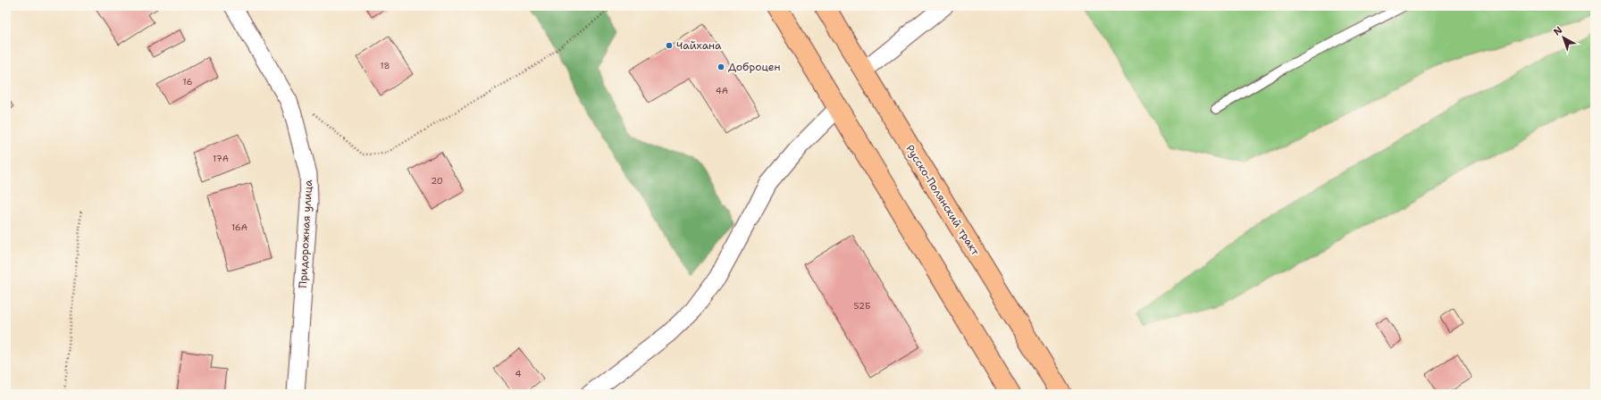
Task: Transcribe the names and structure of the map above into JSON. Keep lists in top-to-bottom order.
{
  "streets": {
    "main road": ["Русско-Полянский тракт"],
    "street": ["Придорожная улица"]
  },
  "places": ["Чайхана", "Доброцен"],
  "house_numbers": [
    "18",
    "16",
    "4А",
    "17А",
    "20",
    "16А",
    "52Б",
    "4"
  ],
  "north": "top left"
}
